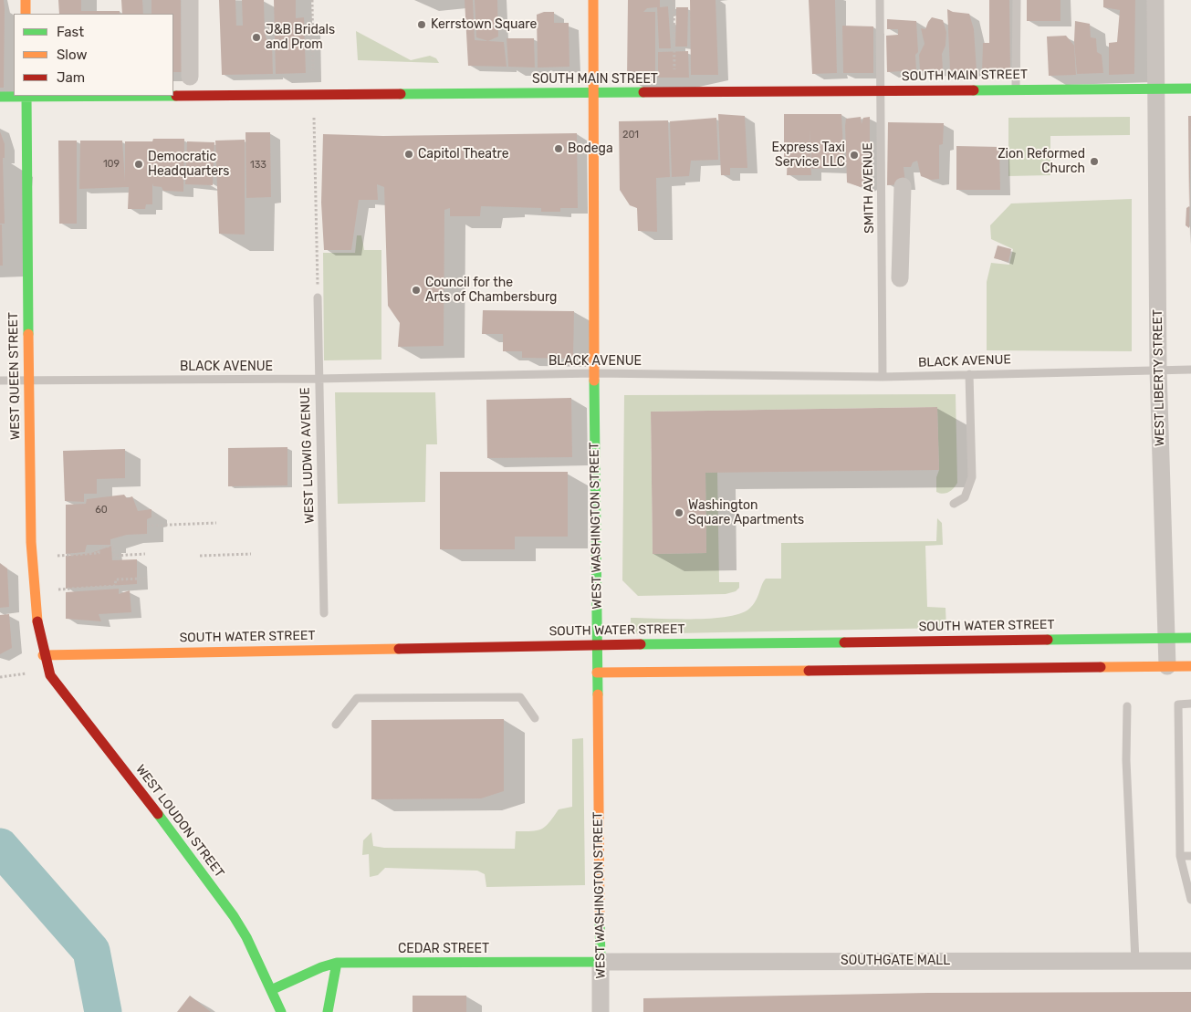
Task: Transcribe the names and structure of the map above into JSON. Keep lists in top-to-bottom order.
{
  "streets": {
    "main road": [
      "SOUTH MAIN STREET",
      "WEST QUEEN STREET",
      "WEST WASHINGTON STREET",
      "SOUTH WATER STREET",
      "WEST LOUDON STREET",
      "CEDAR STREET"
    ],
    "street": ["WEST LIBERTY STREET", "SOUTHGATE MALL"],
    "lane": ["SMITH AVENUE", "BLACK AVENUE", "WEST LUDWIG AVENUE"]
  },
  "crossings": [
    ["SOUTH MAIN STREET", "SMITH AVENUE"],
    ["SOUTH MAIN STREET", "WEST QUEEN STREET"],
    ["SOUTH MAIN STREET", "WEST LIBERTY STREET"],
    ["SOUTH MAIN STREET", "WEST WASHINGTON STREET"],
    ["SMITH AVENUE", "BLACK AVENUE"],
    ["BLACK AVENUE", "WEST QUEEN STREET"],
    ["BLACK AVENUE", "WEST LIBERTY STREET"],
    ["BLACK AVENUE", "WEST LUDWIG AVENUE"],
    ["BLACK AVENUE", "WEST WASHINGTON STREET"],
    ["WEST QUEEN STREET", "SOUTH WATER STREET"],
    ["WEST QUEEN STREET", "WEST LOUDON STREET"],
    ["WEST LIBERTY STREET", "SOUTH WATER STREET"],
    ["WEST WASHINGTON STREET", "SOUTH WATER STREET"],
    ["WEST WASHINGTON STREET", "CEDAR STREET"],
    ["WEST WASHINGTON STREET", "SOUTHGATE MALL"],
    ["SOUTH WATER STREET", "WEST LOUDON STREET"],
    ["WEST LOUDON STREET", "CEDAR STREET"],
    ["CEDAR STREET", "SOUTHGATE MALL"]
  ],
  "places": [
    "Kerrstown Square",
    "J&B Bridals and Prom",
    "Bodega",
    "Capitol Theatre",
    "Express Taxi Service LLC",
    "Zion Reformed Church",
    "Democratic Headquarters",
    "Council for the Arts of Chambersburg",
    "Washington Square Apartments"
  ],
  "house_numbers": [
    "201",
    "109",
    "133",
    "60"
  ],
  "legend": ["Fast", "Slow", "Jam"]
}
